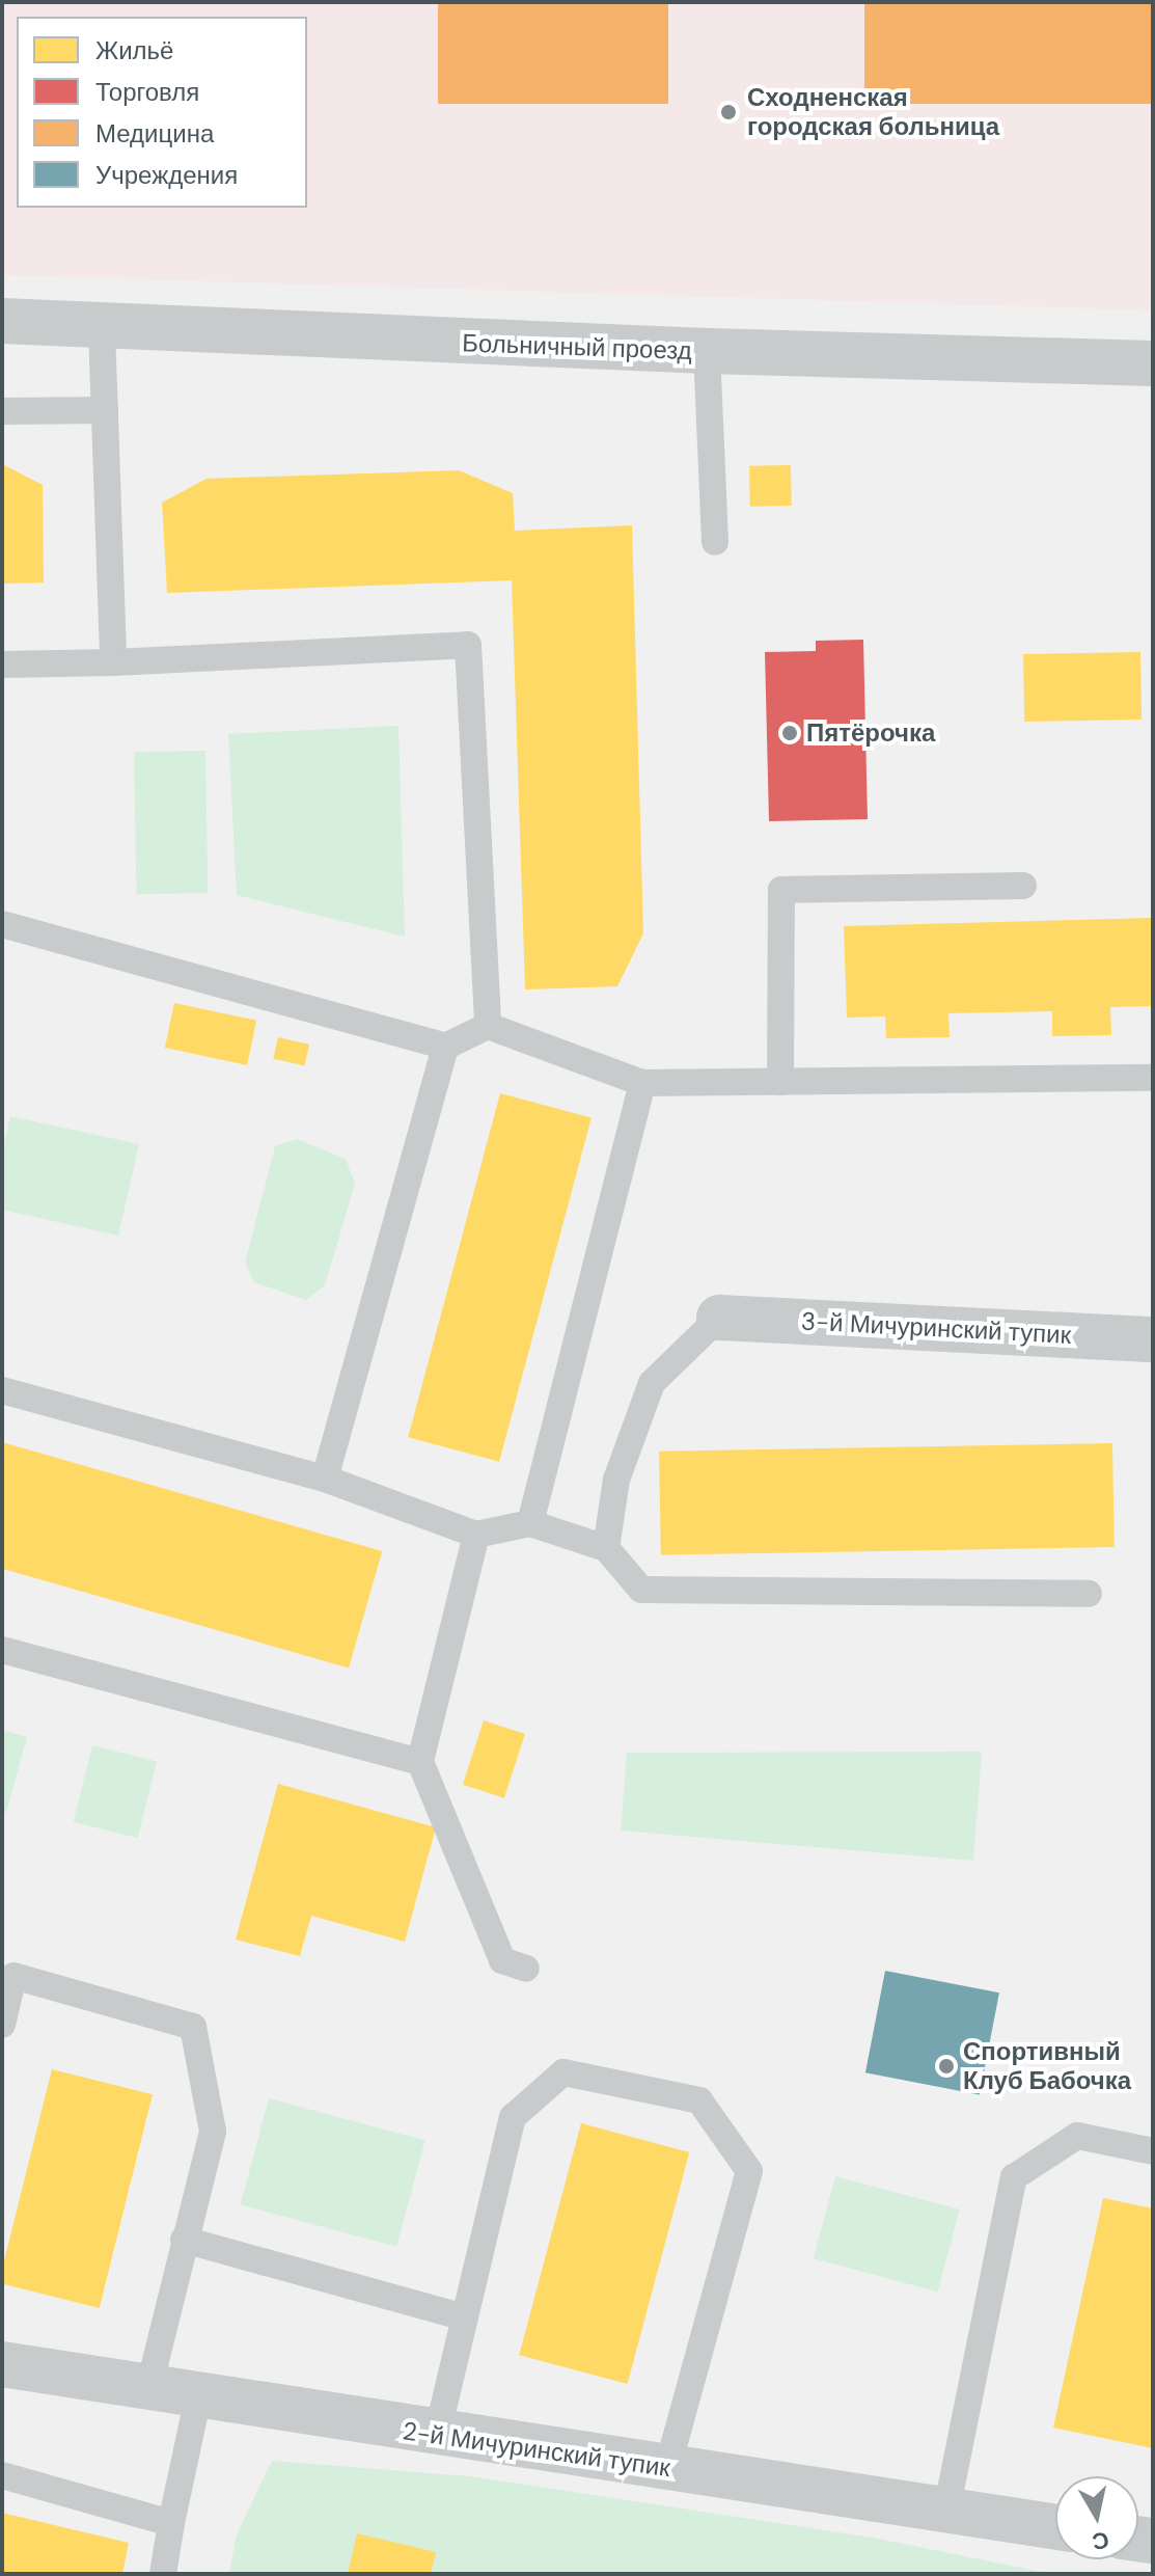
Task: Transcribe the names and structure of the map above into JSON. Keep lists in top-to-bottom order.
{
  "streets": {
    "street": ["Больничный проезд", "3-й Мичуринский тупик", "2-й Мичуринский тупик"]
  },
  "places": ["Сходненская городская больница", "Пятёрочка", "Спортивный Клуб Бабочка"],
  "legend": [
    "Жильё",
    "Торговля",
    "Медицина",
    "Учреждения"
  ],
  "north": "bottom"
}
